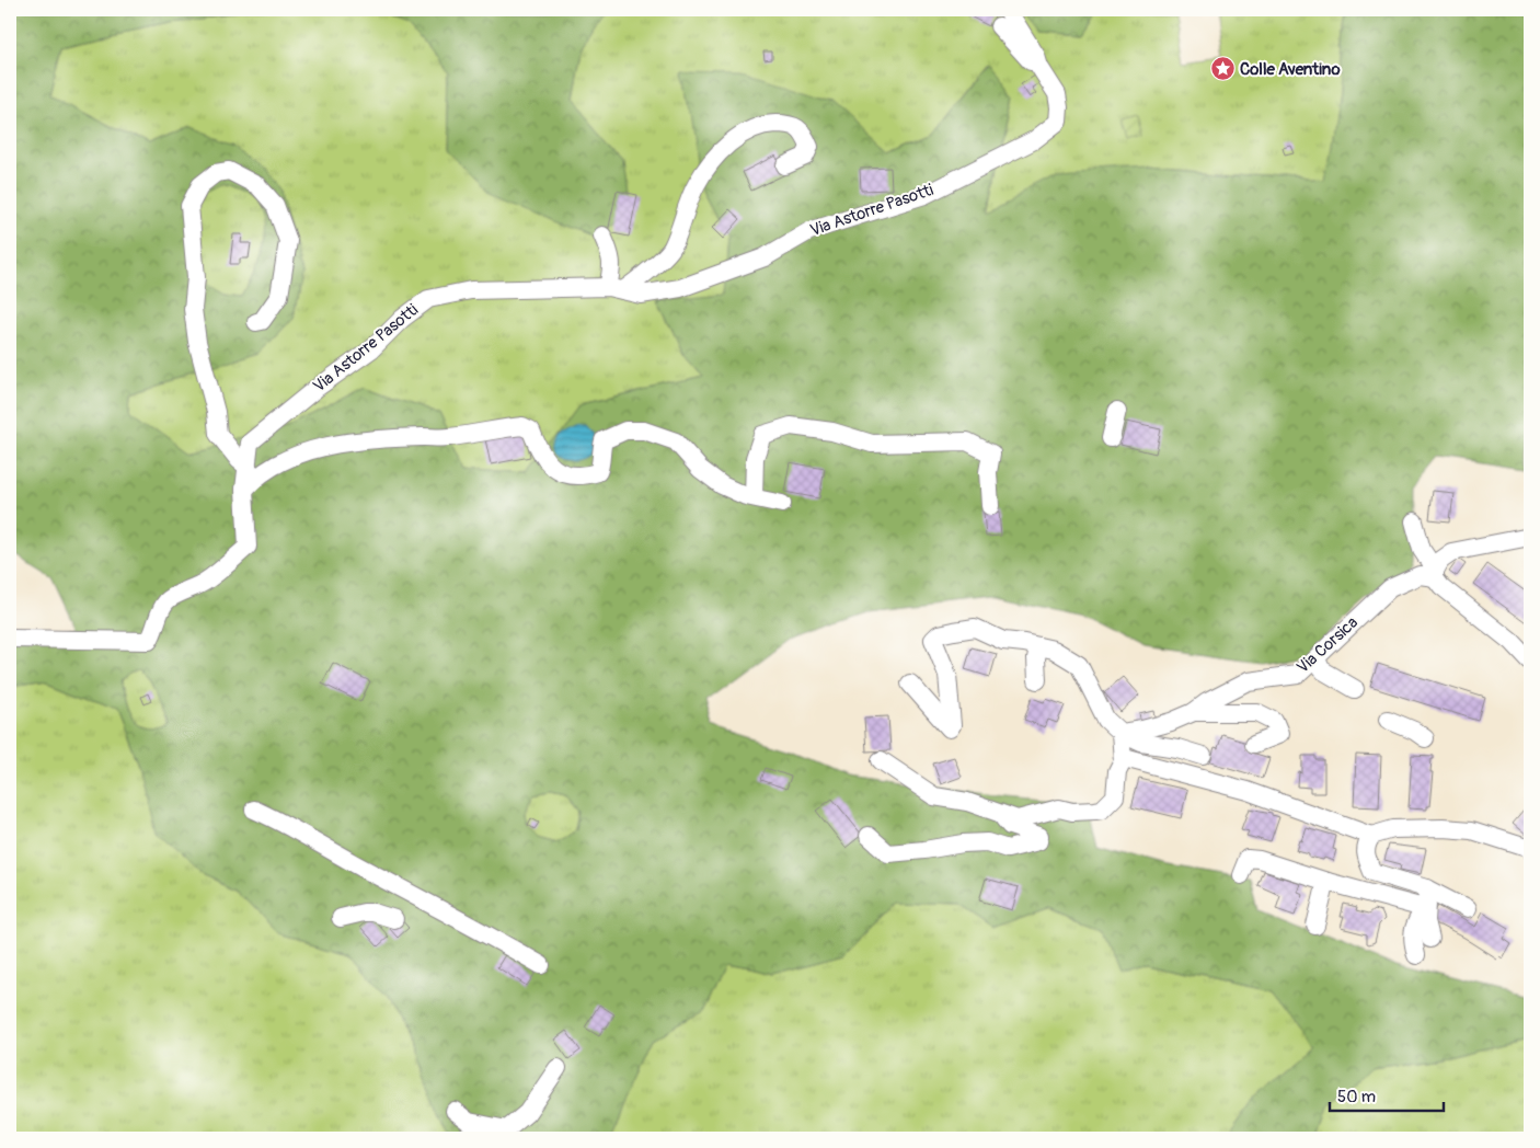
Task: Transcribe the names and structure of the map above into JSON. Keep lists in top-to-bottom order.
{
  "streets": {
    "street": ["Via Astorre Pasotti", "Via Corsica"]
  },
  "places": {
    "place": ["Colle Aventino"]
  },
  "scale_bar": "50 m"
}
